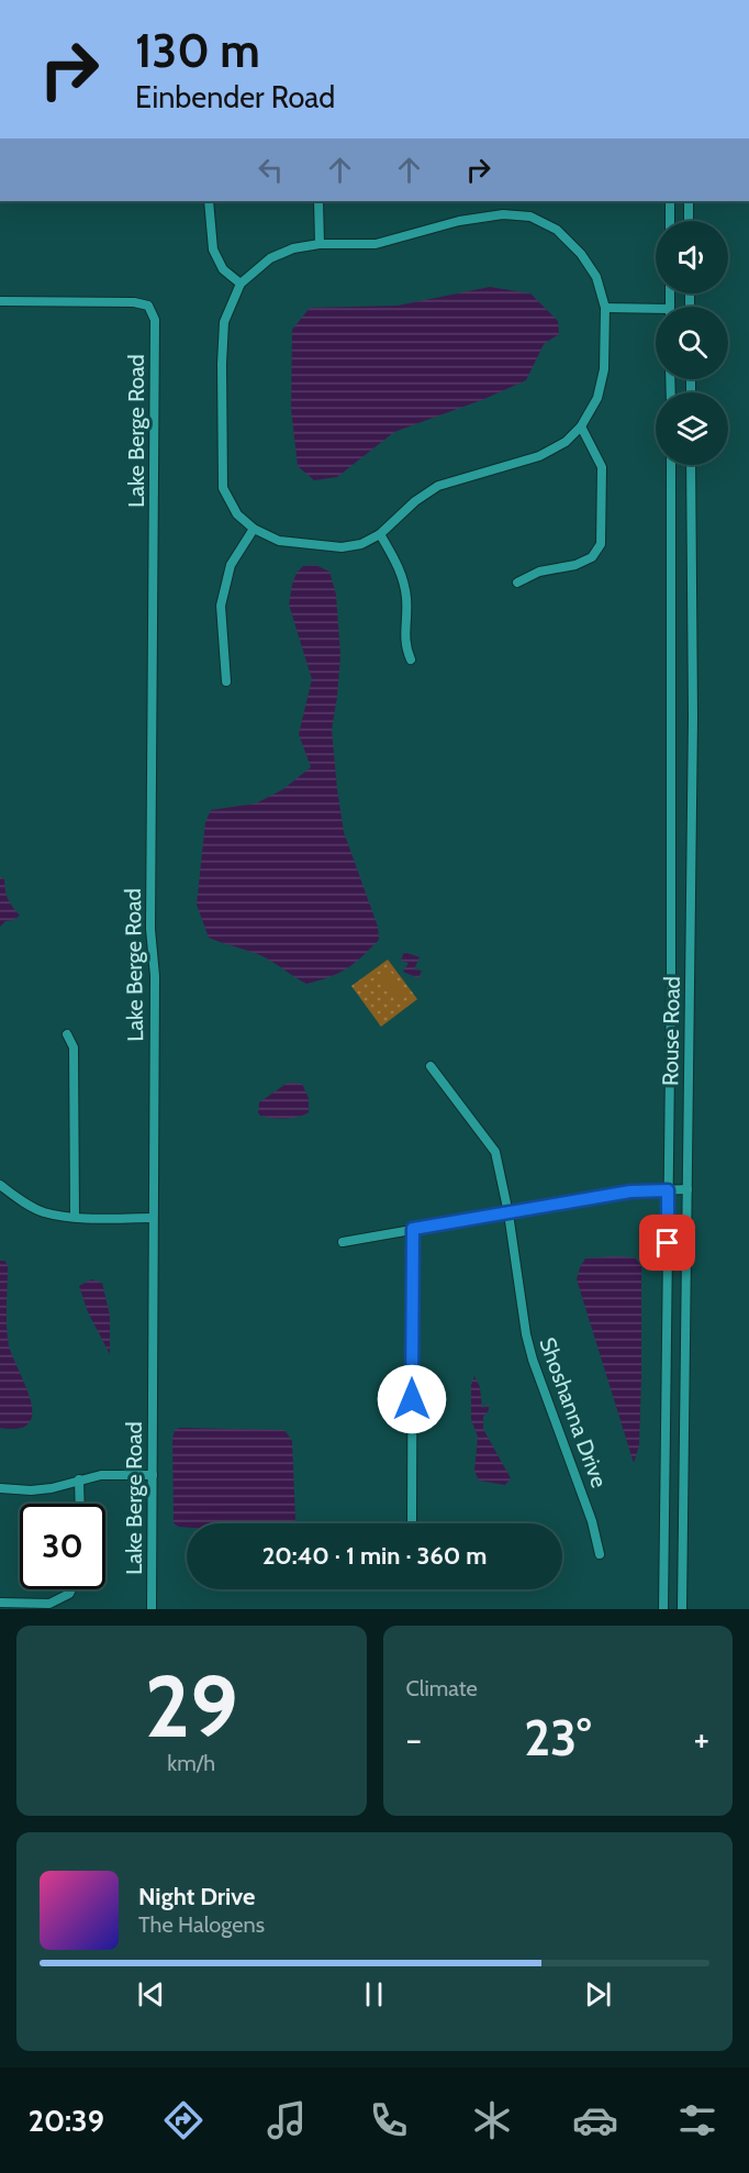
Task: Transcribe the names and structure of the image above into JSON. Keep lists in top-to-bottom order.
{
  "streets": {
    "street": ["Lake Berge Road", "Rouse Road", "Shoshanna Drive"]
  },
  "page": {
    "turn": ["130 m", "Einbender Road"],
    "limit": "30",
    "trip": "20:40 · 1 min · 360 m",
    "tile": [
      ["29", "km/h"],
      "Climate"
    ],
    "heat": ["−", "23°", "+"],
    "song": ["Night Drive", "The Halogens"],
    "tabs": "20:39"
  }
}
